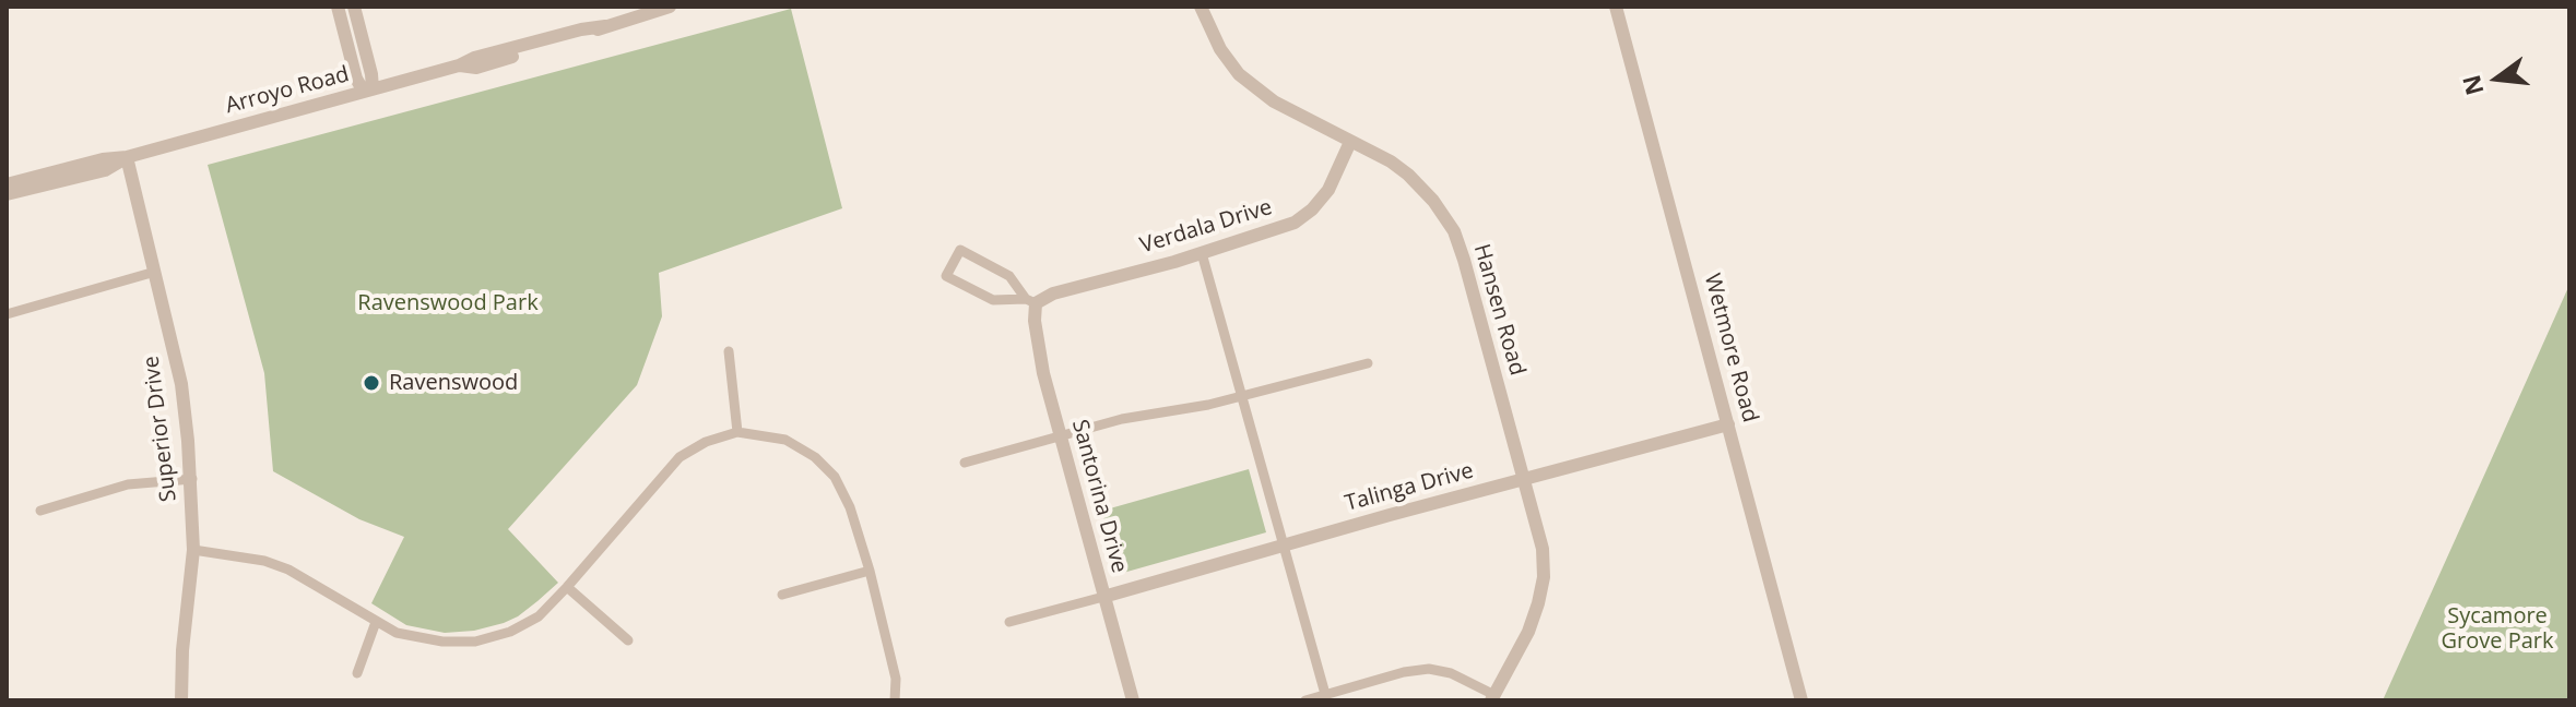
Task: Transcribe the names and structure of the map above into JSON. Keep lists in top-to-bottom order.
{
  "streets": {
    "street": [
      "Arroyo Road",
      "Verdala Drive",
      "Hansen Road",
      "Wetmore Road",
      "Superior Drive",
      "Talinga Drive",
      "Santorina Drive"
    ]
  },
  "crossings": [
    ["Arroyo Road", "Superior Drive"],
    ["Verdala Drive", "Hansen Road"],
    ["Verdala Drive", "Santorina Drive"],
    ["Hansen Road", "Talinga Drive"],
    ["Wetmore Road", "Talinga Drive"],
    ["Talinga Drive", "Santorina Drive"]
  ],
  "parks": ["Ravenswood Park", "Sycamore Grove Park"],
  "places": ["Ravenswood"],
  "north": "left"
}
